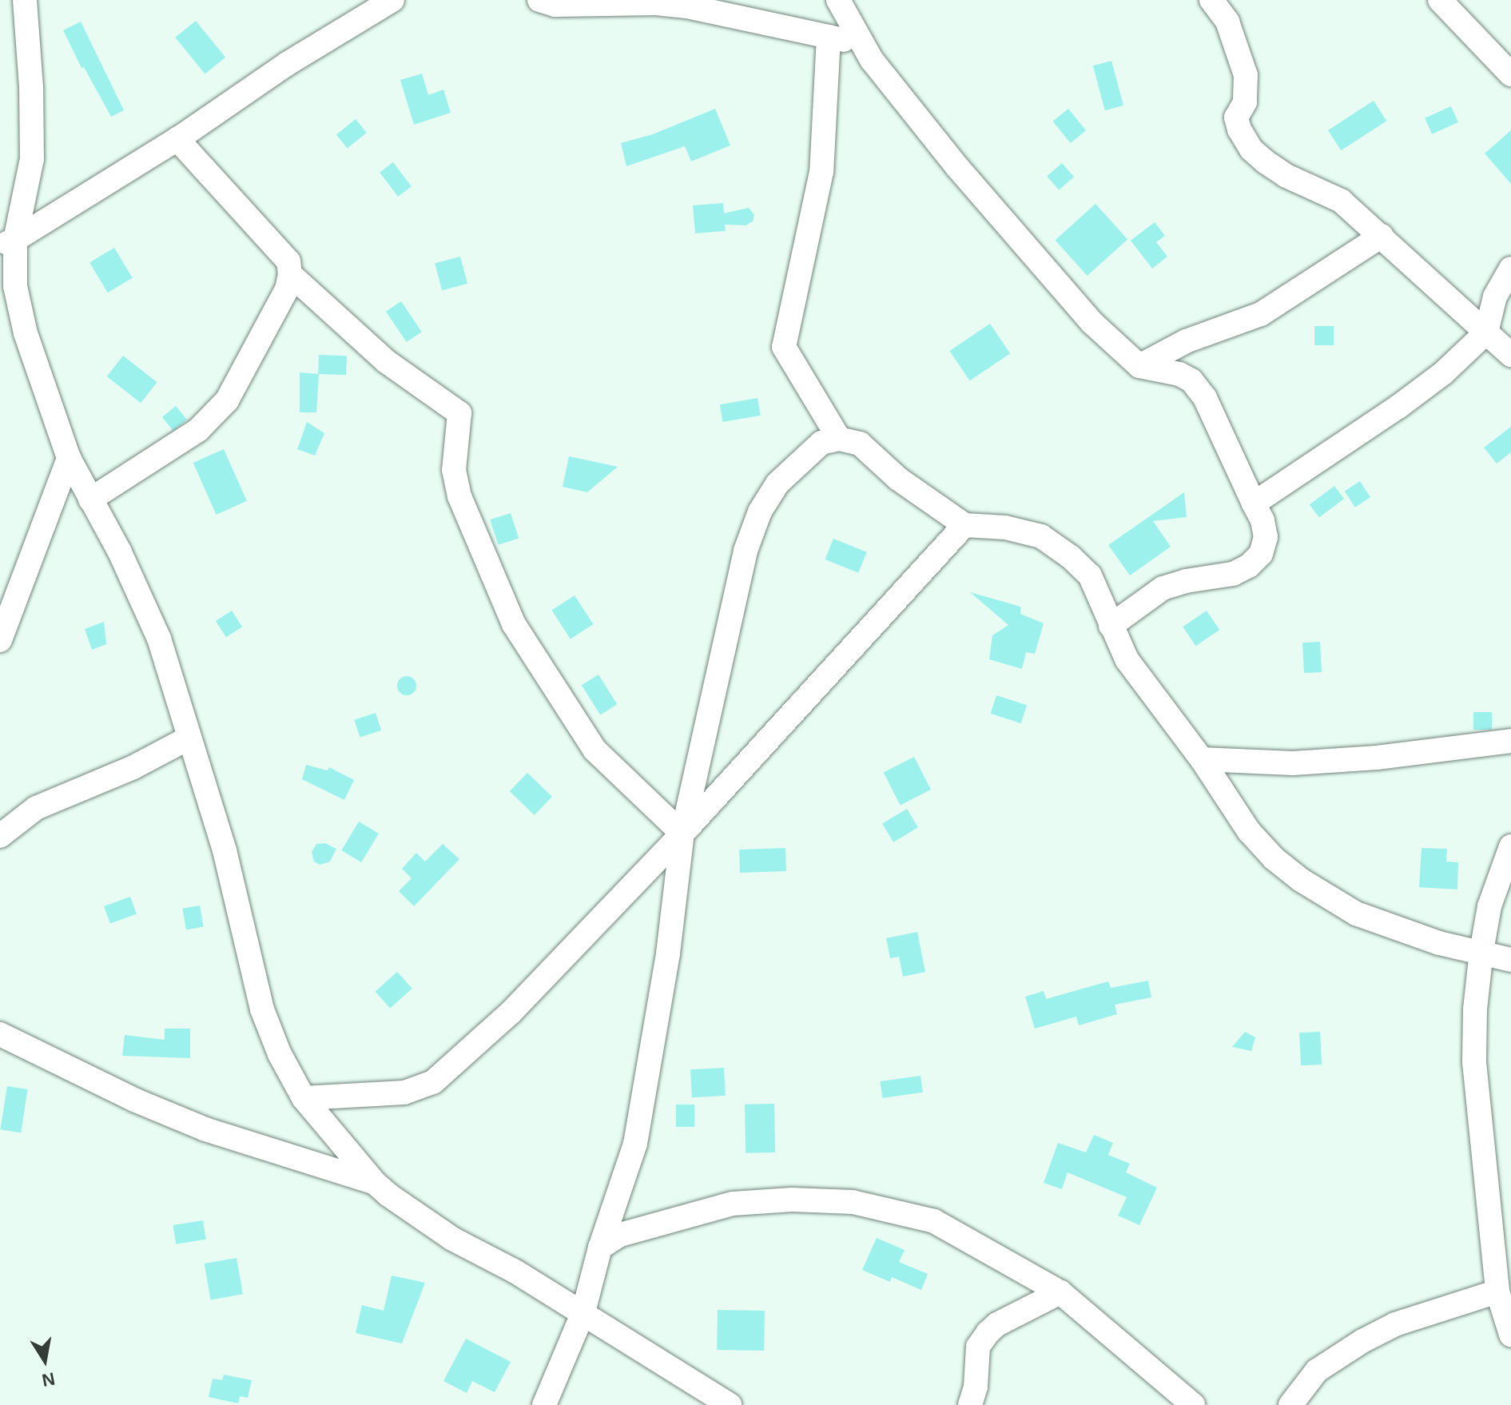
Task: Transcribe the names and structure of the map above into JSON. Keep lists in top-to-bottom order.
{
  "north": "bottom"
}
